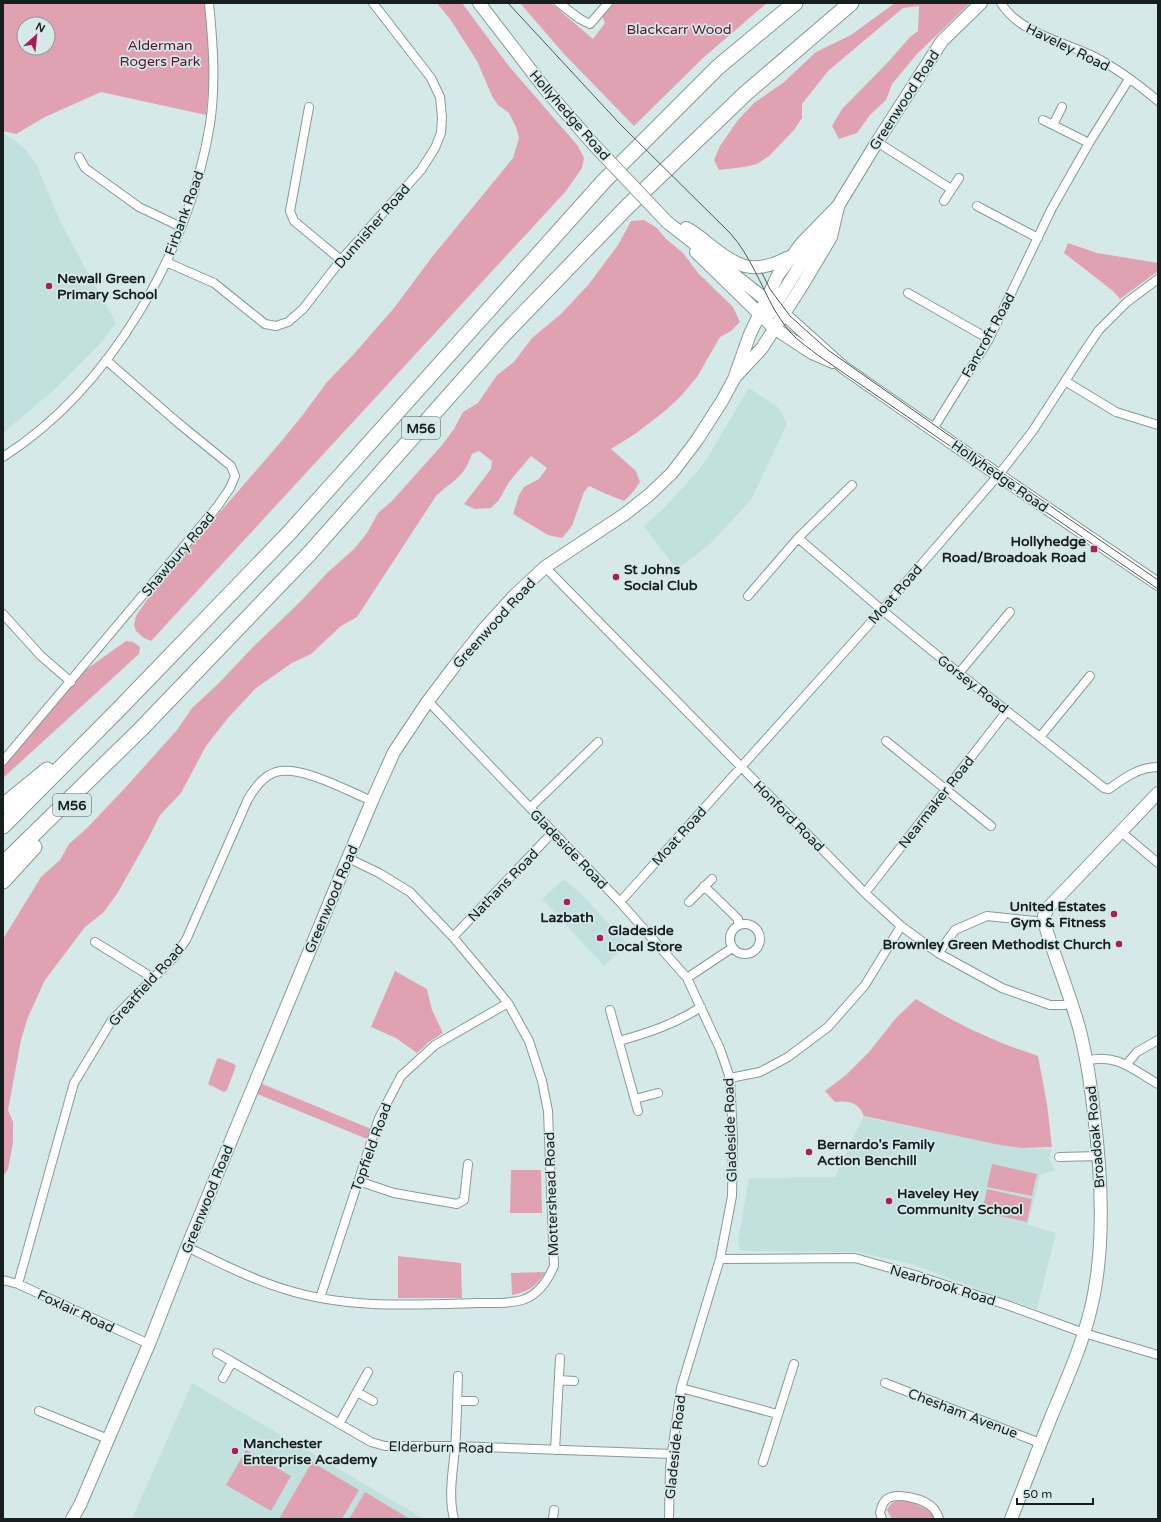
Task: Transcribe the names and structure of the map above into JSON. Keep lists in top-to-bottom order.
{
  "streets": {
    "highway": ["M56"],
    "street": [
      "Haveley Road",
      "Greenwood Road",
      "Hollyhedge Road",
      "Firbank Road",
      "Dunnisher Road",
      "Fancroft Road",
      "Shawbury Road",
      "Moat Road",
      "Gorsey Road",
      "Nearmaker Road",
      "Honford Road",
      "Gladeside Road",
      "Nathans Road",
      "Greatfield Road",
      "Broadoak Road",
      "Topfield Road",
      "Mottershead Road",
      "Nearbrook Road",
      "Foxlair Road",
      "Chesham Avenue",
      "Elderburn Road"
    ]
  },
  "crossings": [
    ["Haveley Road", "Fancroft Road"],
    ["Greenwood Road", "Hollyhedge Road"],
    ["Greenwood Road", "Honford Road"],
    ["Greenwood Road", "Gladeside Road"],
    ["Greenwood Road", "Greatfield Road"],
    ["Greenwood Road", "Mottershead Road"],
    ["Greenwood Road", "Foxlair Road"],
    ["Hollyhedge Road", "Fancroft Road"],
    ["Hollyhedge Road", "Moat Road"],
    ["Firbank Road", "Dunnisher Road"],
    ["Firbank Road", "Shawbury Road"],
    ["Moat Road", "Gorsey Road"],
    ["Moat Road", "Honford Road"],
    ["Moat Road", "Gladeside Road"],
    ["Gorsey Road", "Nearmaker Road"],
    ["Nearmaker Road", "Honford Road"],
    ["Honford Road", "Broadoak Road"],
    ["Gladeside Road", "Nathans Road"],
    ["Gladeside Road", "Nearbrook Road"],
    ["Gladeside Road", "Elderburn Road"],
    ["Nathans Road", "Mottershead Road"],
    ["Greatfield Road", "Foxlair Road"],
    ["Broadoak Road", "Nearbrook Road"],
    ["Broadoak Road", "Chesham Avenue"],
    ["Topfield Road", "Mottershead Road"]
  ],
  "parks": ["Blackcarr Wood", "Alderman Rogers Park"],
  "places": {
    "other": [
      "Newall Green Primary School",
      "St Johns Social Club",
      "Lazbath",
      "United Estates Gym & Fitness",
      "Gladeside Local Store",
      "Brownley Green Methodist Church",
      "Bernardo's Family Action Benchill",
      "Haveley Hey Community School",
      "Manchester Enterprise Academy"
    ],
    "transit": ["Hollyhedge Road/Broadoak Road"]
  },
  "scale_bar": "50 m",
  "north": "top right"
}
